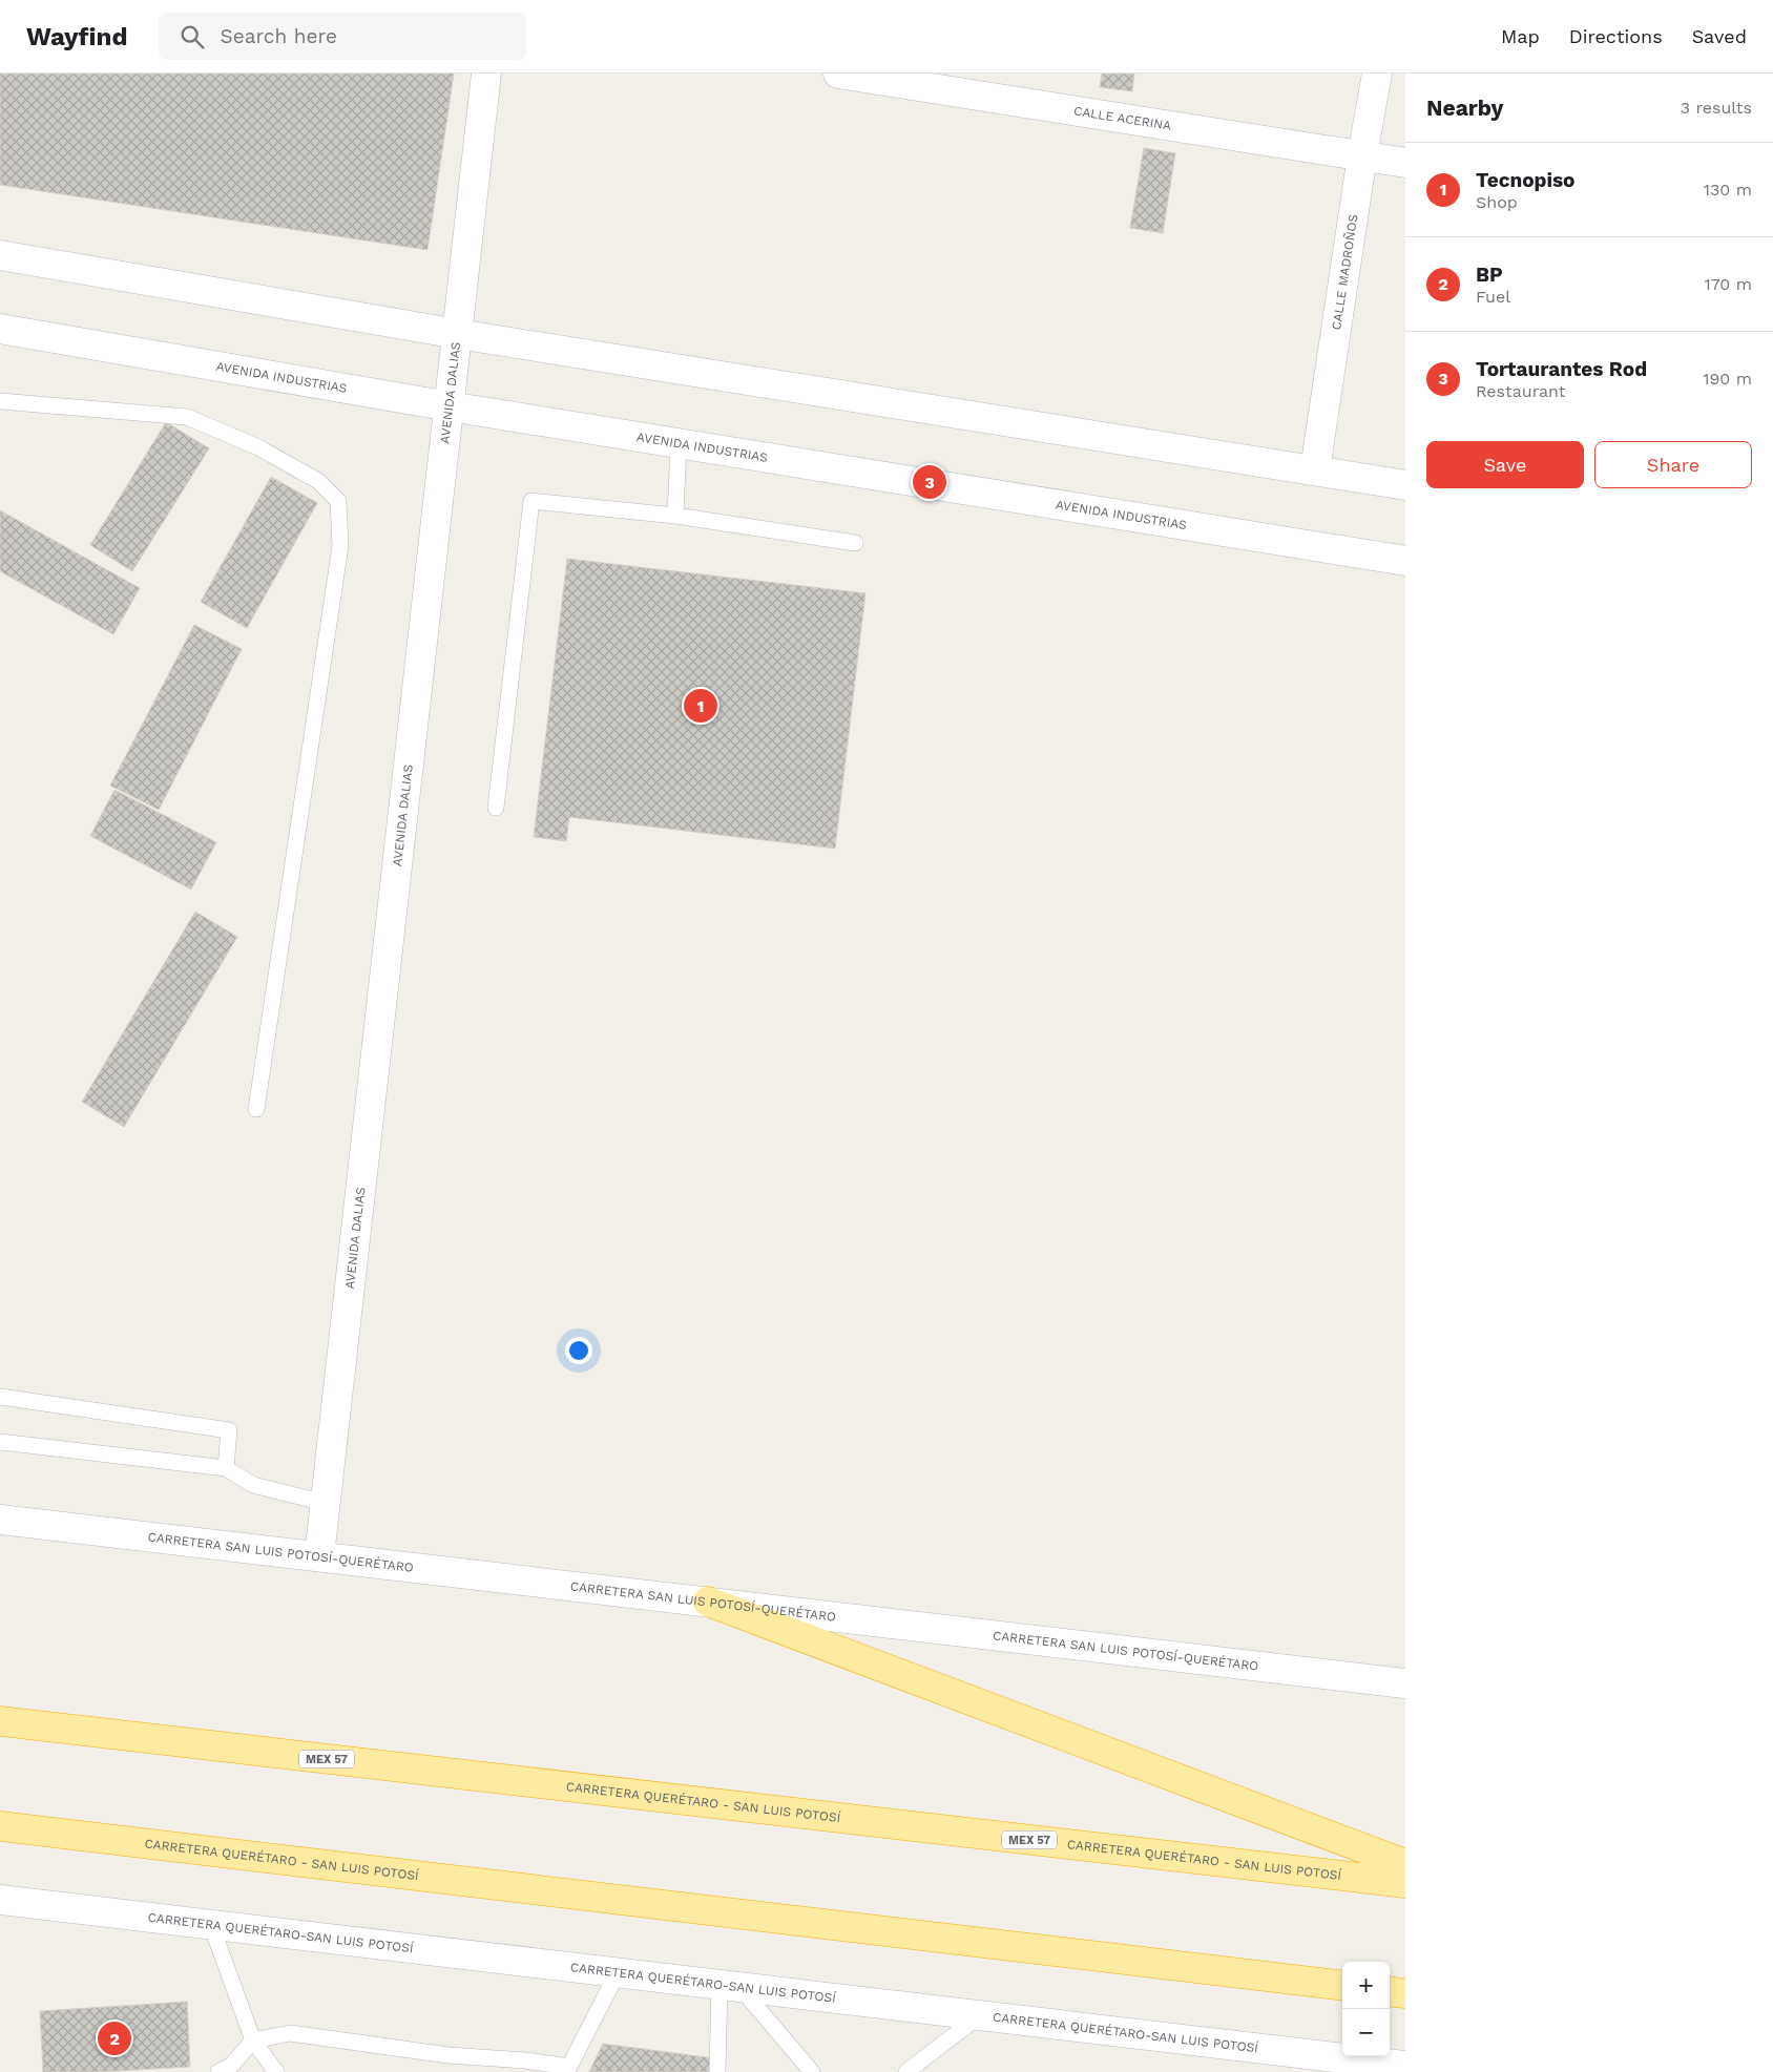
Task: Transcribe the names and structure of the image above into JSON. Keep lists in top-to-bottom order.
{
  "streets": {
    "highway": ["MEX 57", "CARRETERA QUERÉTARO - SAN LUIS POTOSÍ"],
    "main road": [
      "CALLE ACERINA",
      "CALLE MADROÑOS",
      "AVENIDA INDUSTRIAS",
      "AVENIDA DALIAS",
      "CARRETERA SAN LUIS POTOSÍ-QUERÉTARO",
      "CARRETERA QUERÉTARO-SAN LUIS POTOSÍ"
    ]
  },
  "crossings": [
    ["CALLE ACERINA", "CALLE MADROÑOS"],
    ["AVENIDA INDUSTRIAS", "AVENIDA DALIAS"],
    ["AVENIDA DALIAS", "CARRETERA SAN LUIS POTOSÍ-QUERÉTARO"]
  ],
  "page": {
    "header": "Wayfind",
    "search": "Search here",
    "nav": ["Map", "Directions", "Saved"],
    "heading": ["Nearby", "3 results"],
    "list": [
      {
        "mark": "1",
        "name": "Tecnopiso",
        "note": "Shop",
        "value": "130 m"
      },
      {
        "mark": "2",
        "name": "BP",
        "note": "Fuel",
        "value": "170 m"
      },
      {
        "mark": "3",
        "name": "Tortaurantes Rod",
        "note": "Restaurant",
        "value": "190 m"
      }
    ],
    "buttons": ["Save", "Share"],
    "pins": ["3", "1", "2"],
    "map_buttons": ["+", "−"]
  }
}
